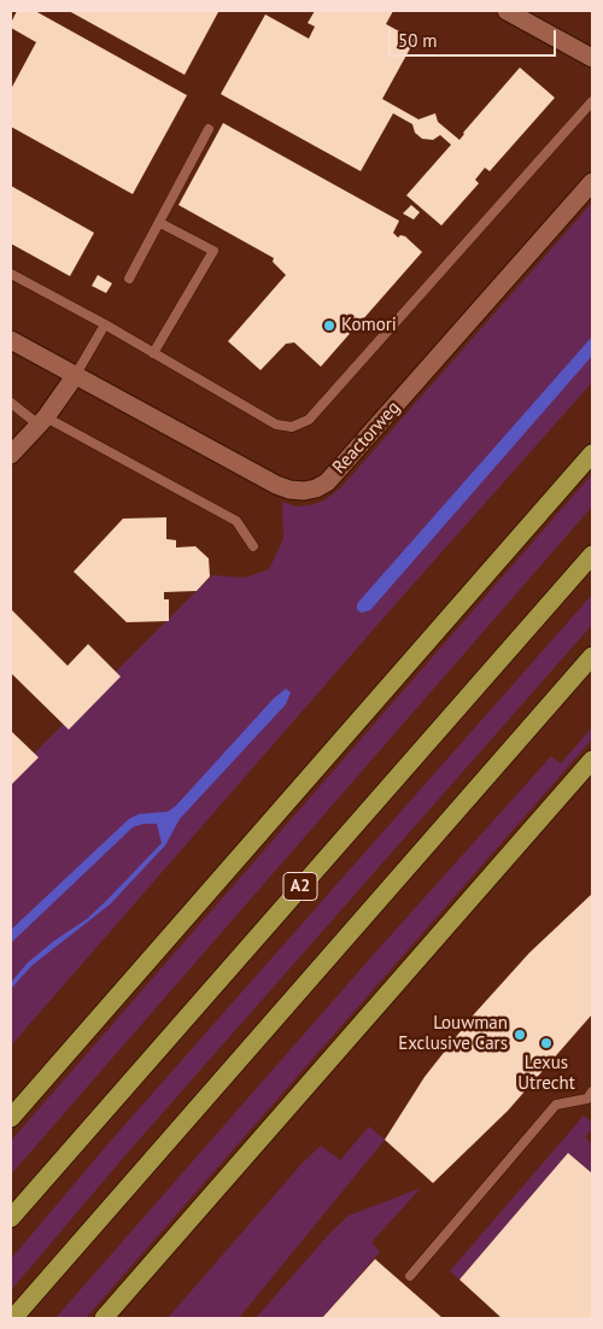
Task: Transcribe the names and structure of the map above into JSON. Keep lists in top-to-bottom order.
{
  "streets": {
    "highway": ["A2"],
    "street": ["Reactorweg"]
  },
  "places": ["Komori", "Louwman Exclusive Cars", "Lexus Utrecht"],
  "scale_bar": "50 m"
}
